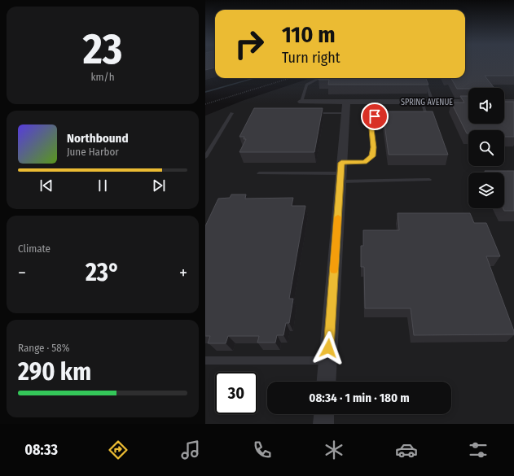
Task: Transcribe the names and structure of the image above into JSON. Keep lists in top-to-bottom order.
{
  "streets": {
    "street": ["SPRING AVENUE"]
  },
  "page": {
    "tile": [
      ["23", "km/h"],
      "Climate",
      ["Range · 58%", "290 km"]
    ],
    "turn": ["110 m", "Turn right"],
    "song": ["Northbound", "June Harbor"],
    "heat": ["−", "23°", "+"],
    "limit": "30",
    "trip": "08:34 · 1 min · 180 m",
    "tabs": "08:33"
  }
}
